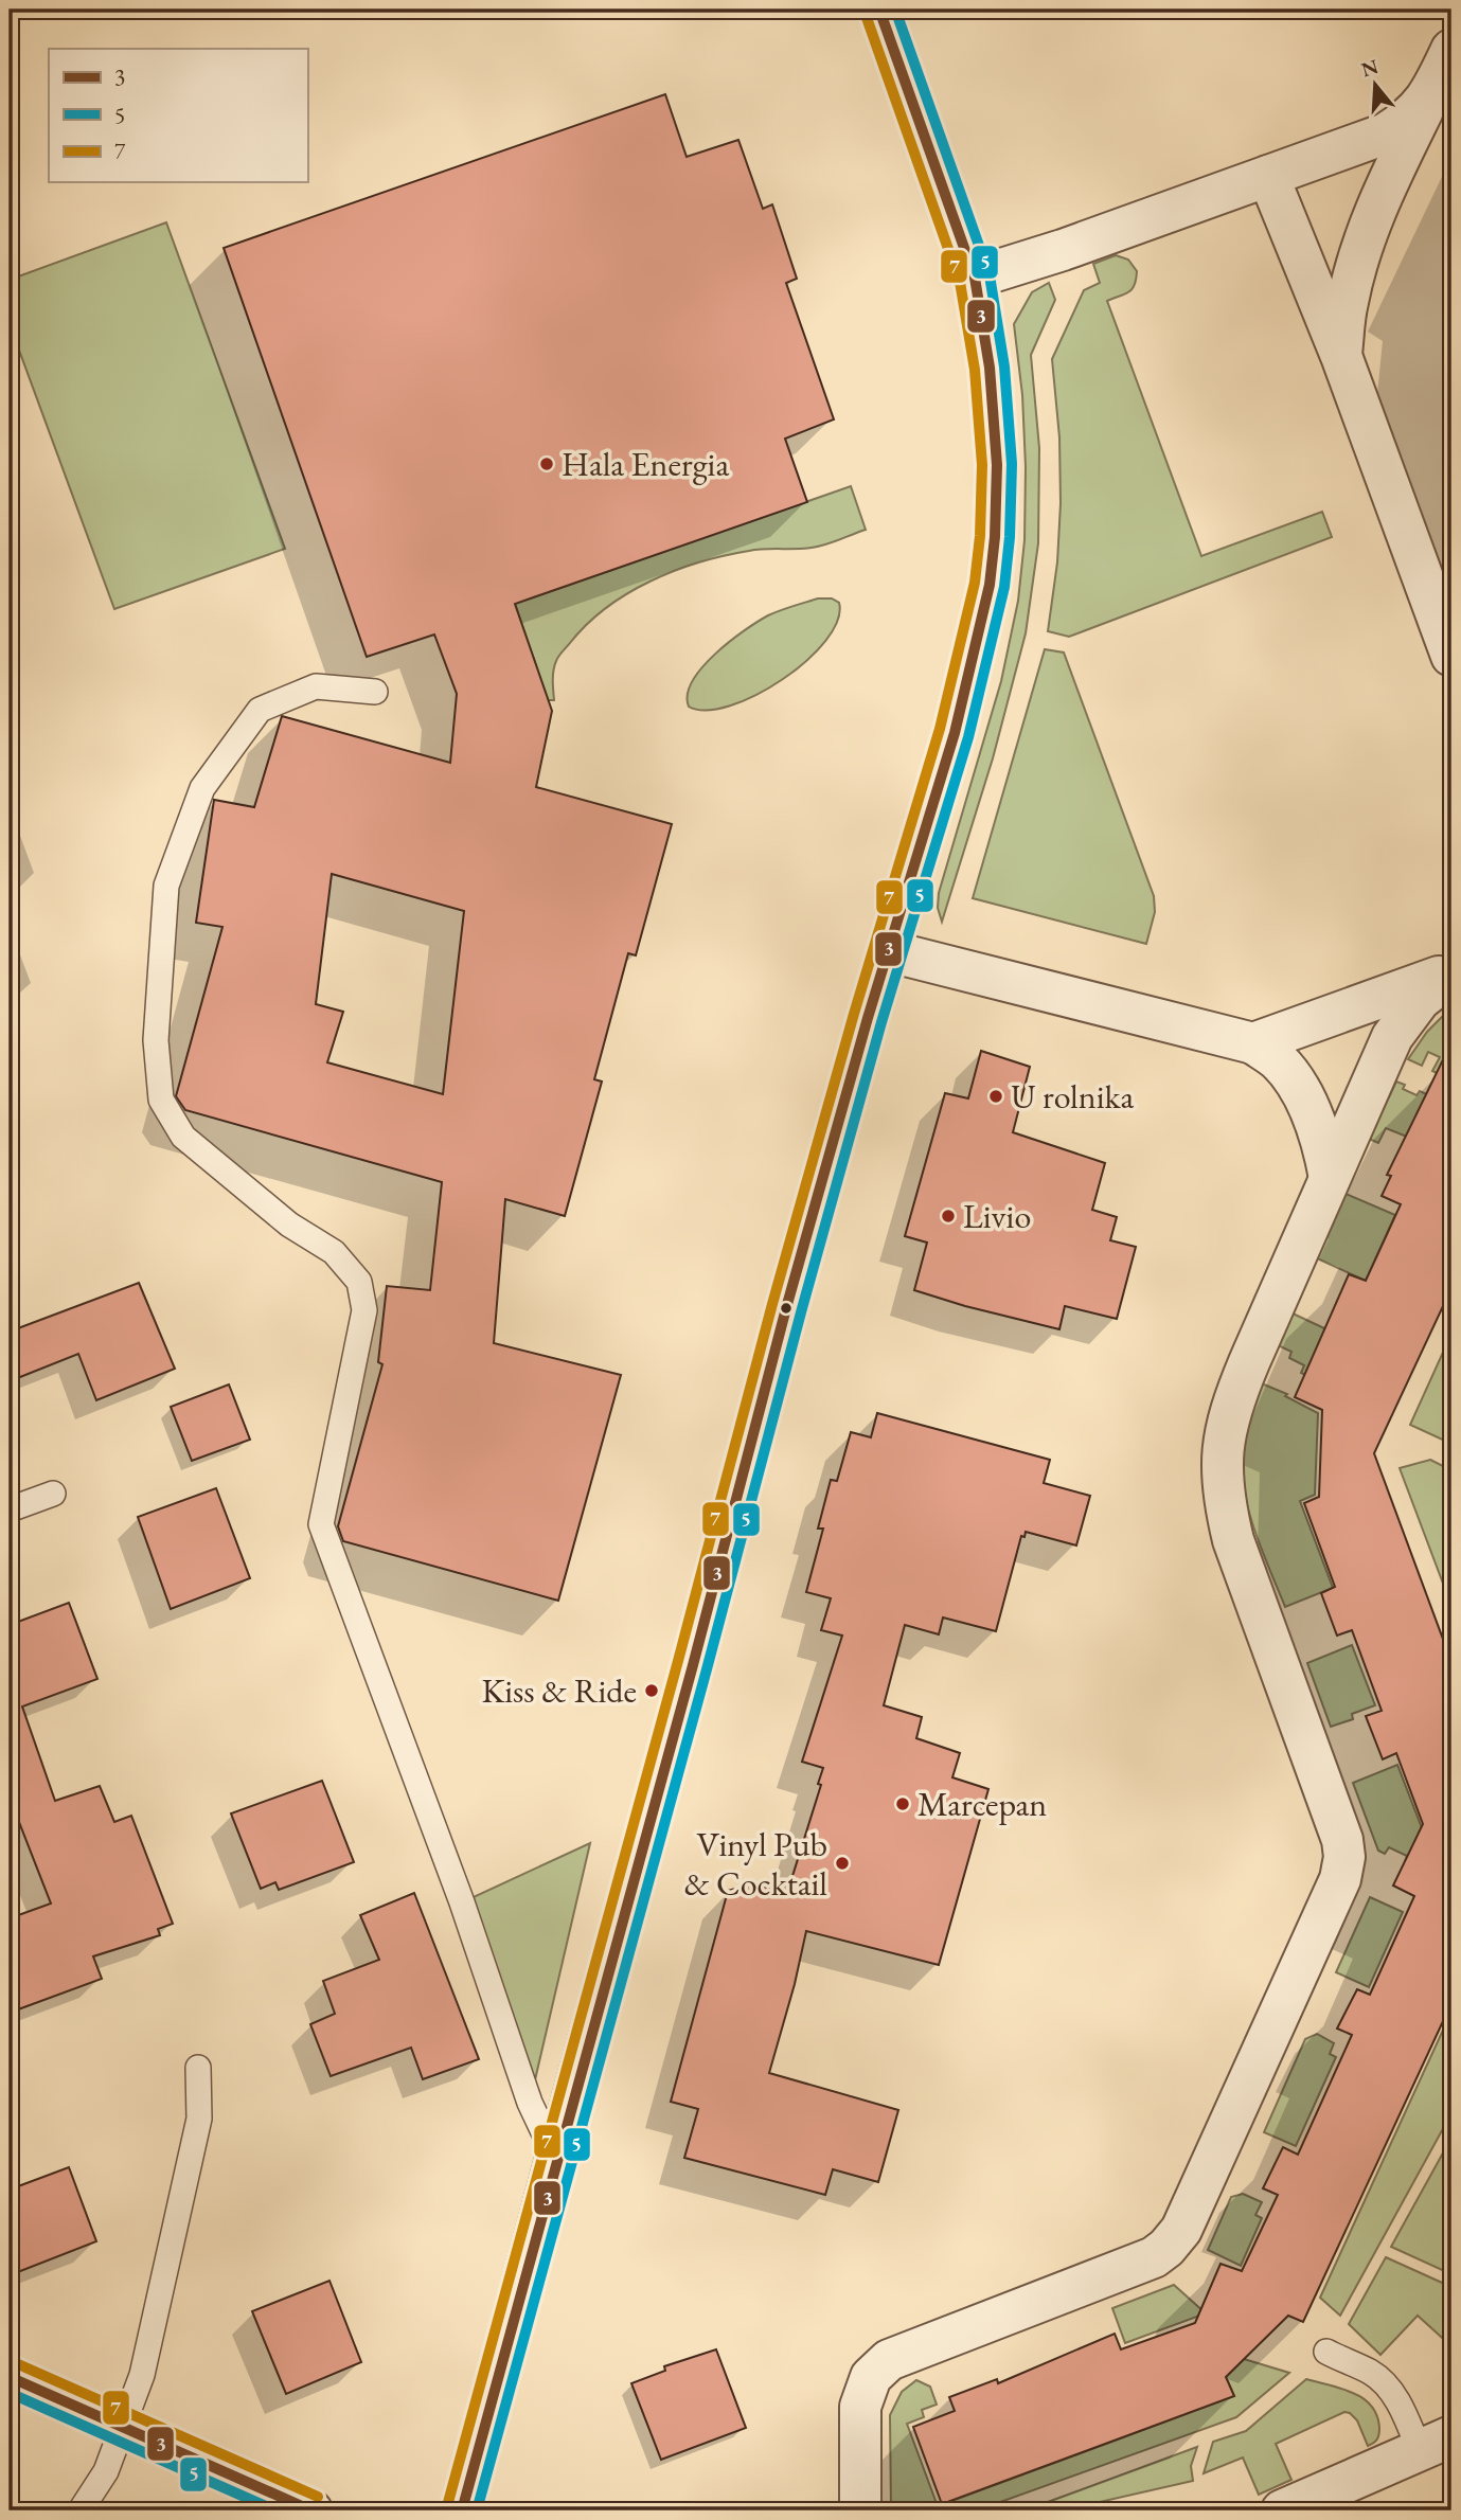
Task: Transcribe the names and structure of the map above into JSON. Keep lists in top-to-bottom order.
{
  "places": [
    "Hala Energia",
    "U rolnika",
    "Livio",
    "Kiss & Ride",
    "Marcepan",
    "Vinyl Pub & Cocktail"
  ],
  "lines": ["transit line 3", "transit line 5", "transit line 7"],
  "legend": ["3", "5", "7"],
  "north": "top"
}
